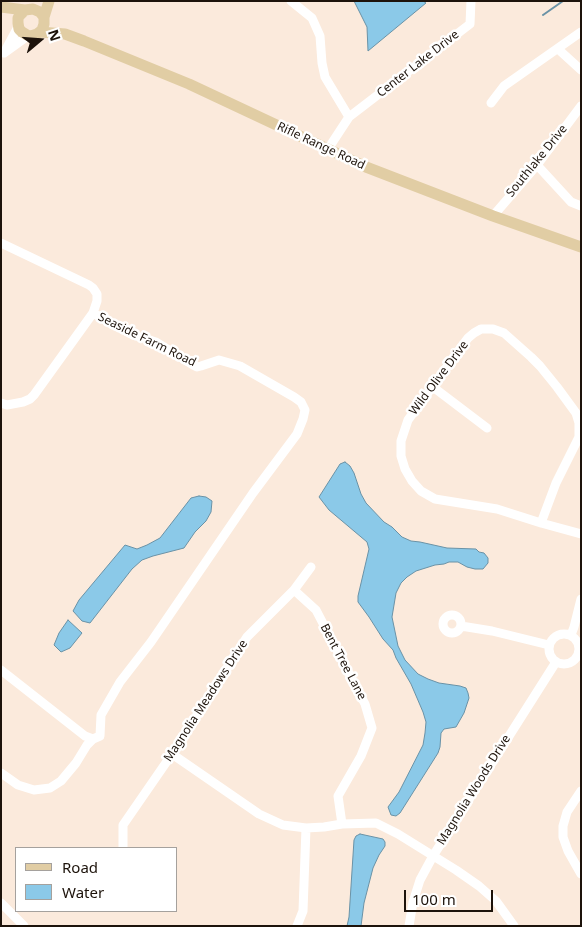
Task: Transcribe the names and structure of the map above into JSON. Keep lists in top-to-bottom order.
{
  "streets": {
    "main road": ["Rifle Range Road"],
    "street": [
      "Center Lake Drive",
      "Southlake Drive",
      "Seaside Farm Road",
      "Wild Olive Drive",
      "Bent Tree Lane",
      "Magnolia Meadows Drive",
      "Magnolia Woods Drive"
    ]
  },
  "crossings": [
    ["Center Lake Drive", "Rifle Range Road"],
    ["Rifle Range Road", "Southlake Drive"],
    ["Bent Tree Lane", "Magnolia Meadows Drive"]
  ],
  "legend": ["Road", "Water"],
  "scale_bar": "100 m",
  "north": "right"
}
